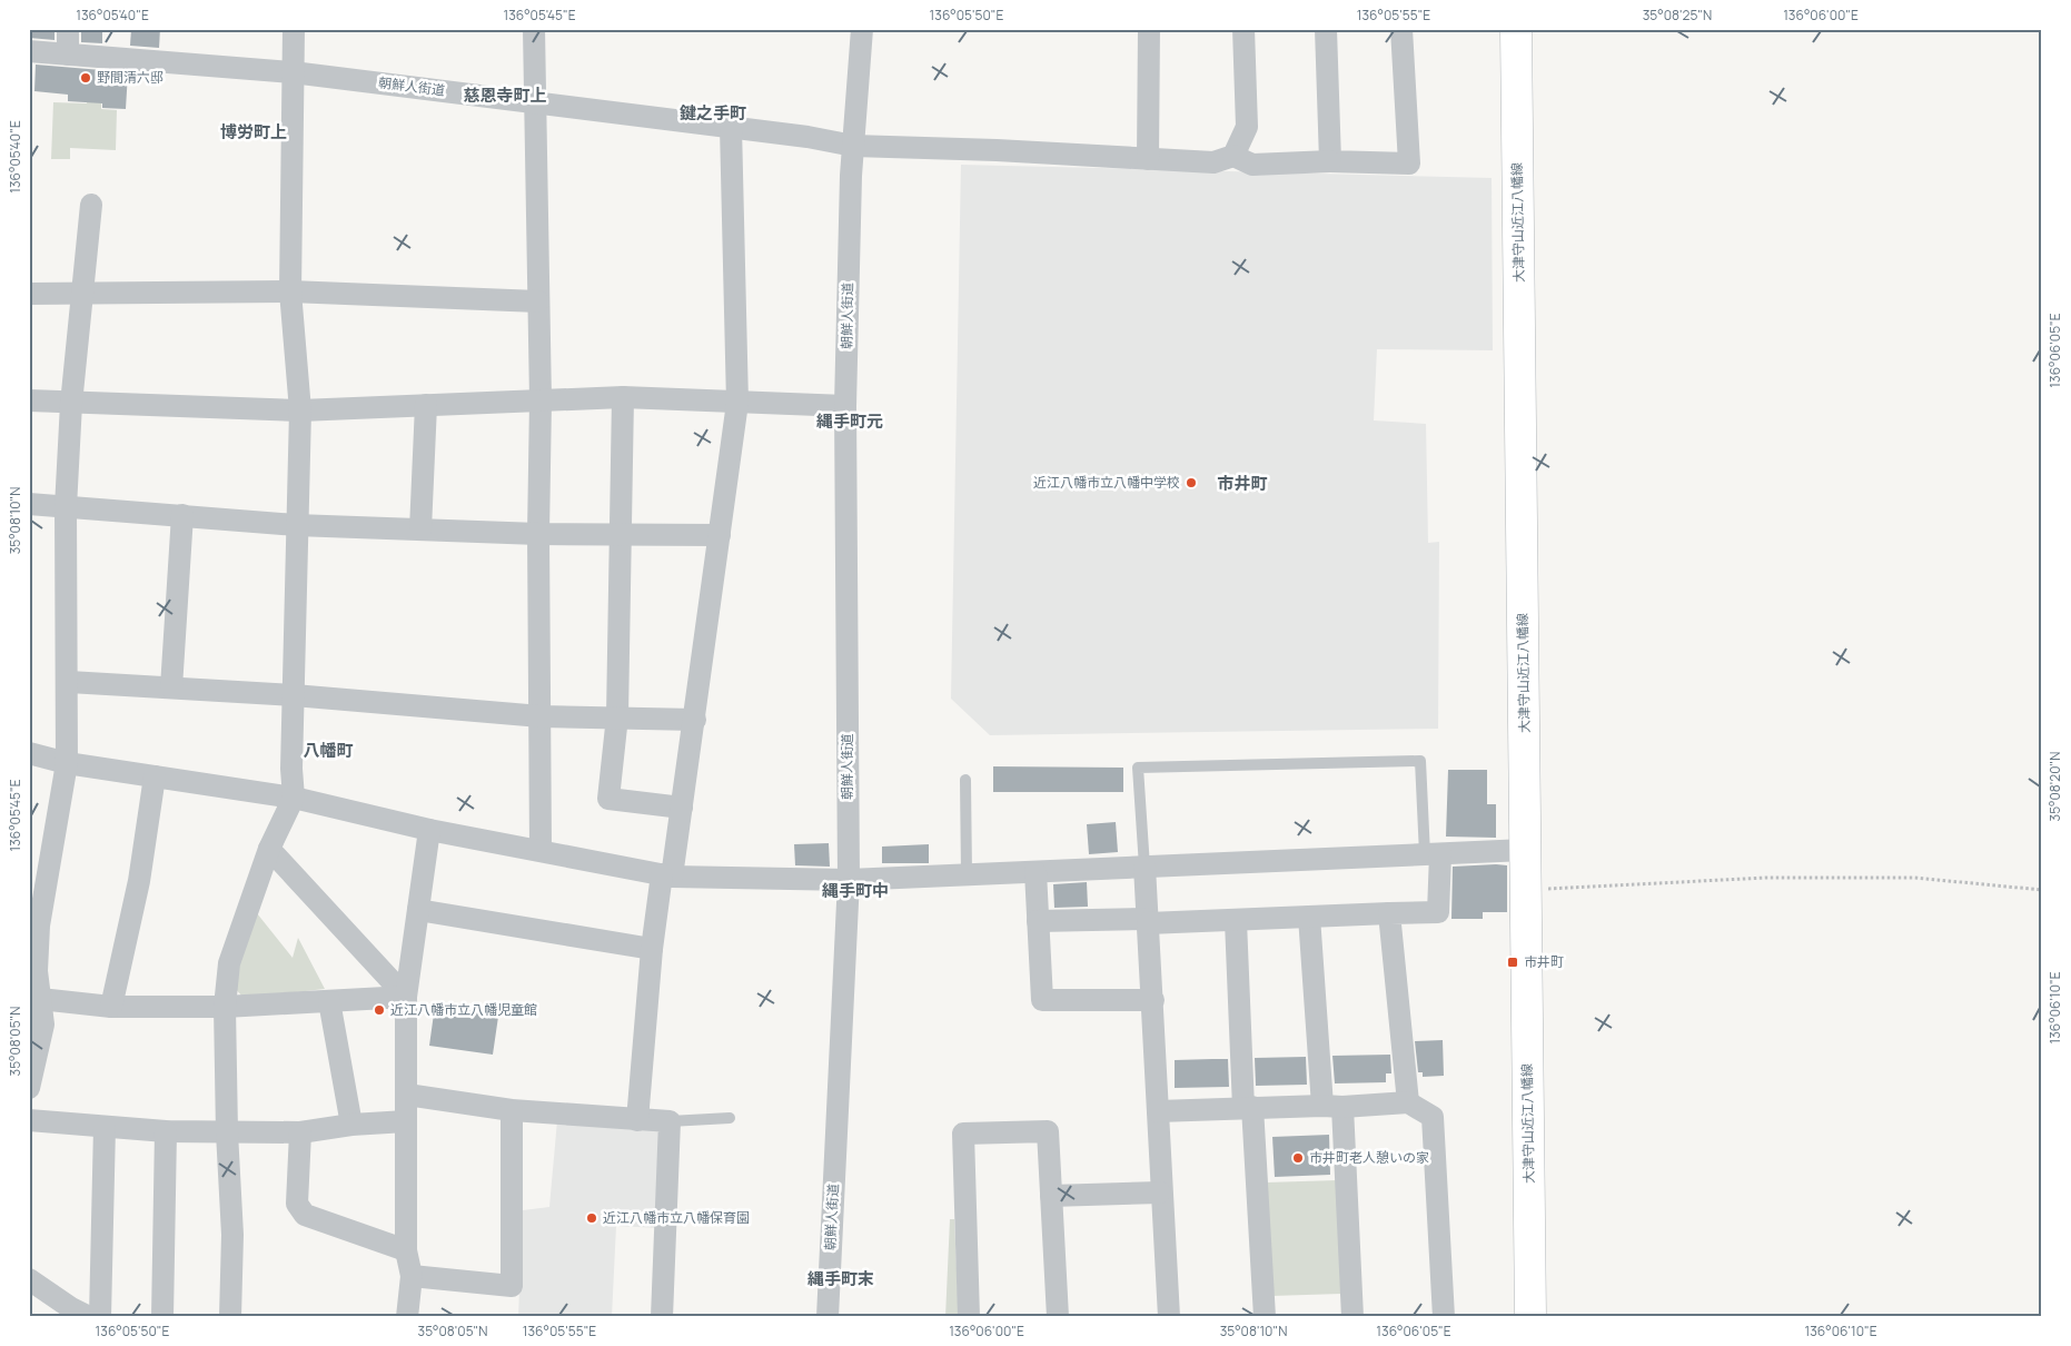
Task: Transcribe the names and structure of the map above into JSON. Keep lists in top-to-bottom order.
{
  "streets": {
    "main road": ["大津守山近江八幡線"],
    "street": ["朝鮮人街道"]
  },
  "districts": [
    "慈恩寺町上",
    "鍵之手町",
    "博労町上",
    "縄手町元",
    "市井町",
    "八幡町",
    "縄手町中",
    "縄手町末"
  ],
  "places": {
    "other": [
      "野間清六邸",
      "近江八幡市立八幡中学校",
      "近江八幡市立八幡児童館",
      "市井町老人憩いの家",
      "近江八幡市立八幡保育園"
    ],
    "transit": ["市井町"]
  },
  "coordinates": [
    "136°05'40\"E",
    "136°05'45\"E",
    "136°05'50\"E",
    "136°05'55\"E",
    "35°08'25\"N",
    "136°06'00\"E",
    "136°06'05\"E",
    "35°08'10\"N",
    "35°08'20\"N",
    "136°06'10\"E",
    "35°08'05\"N"
  ]
}
